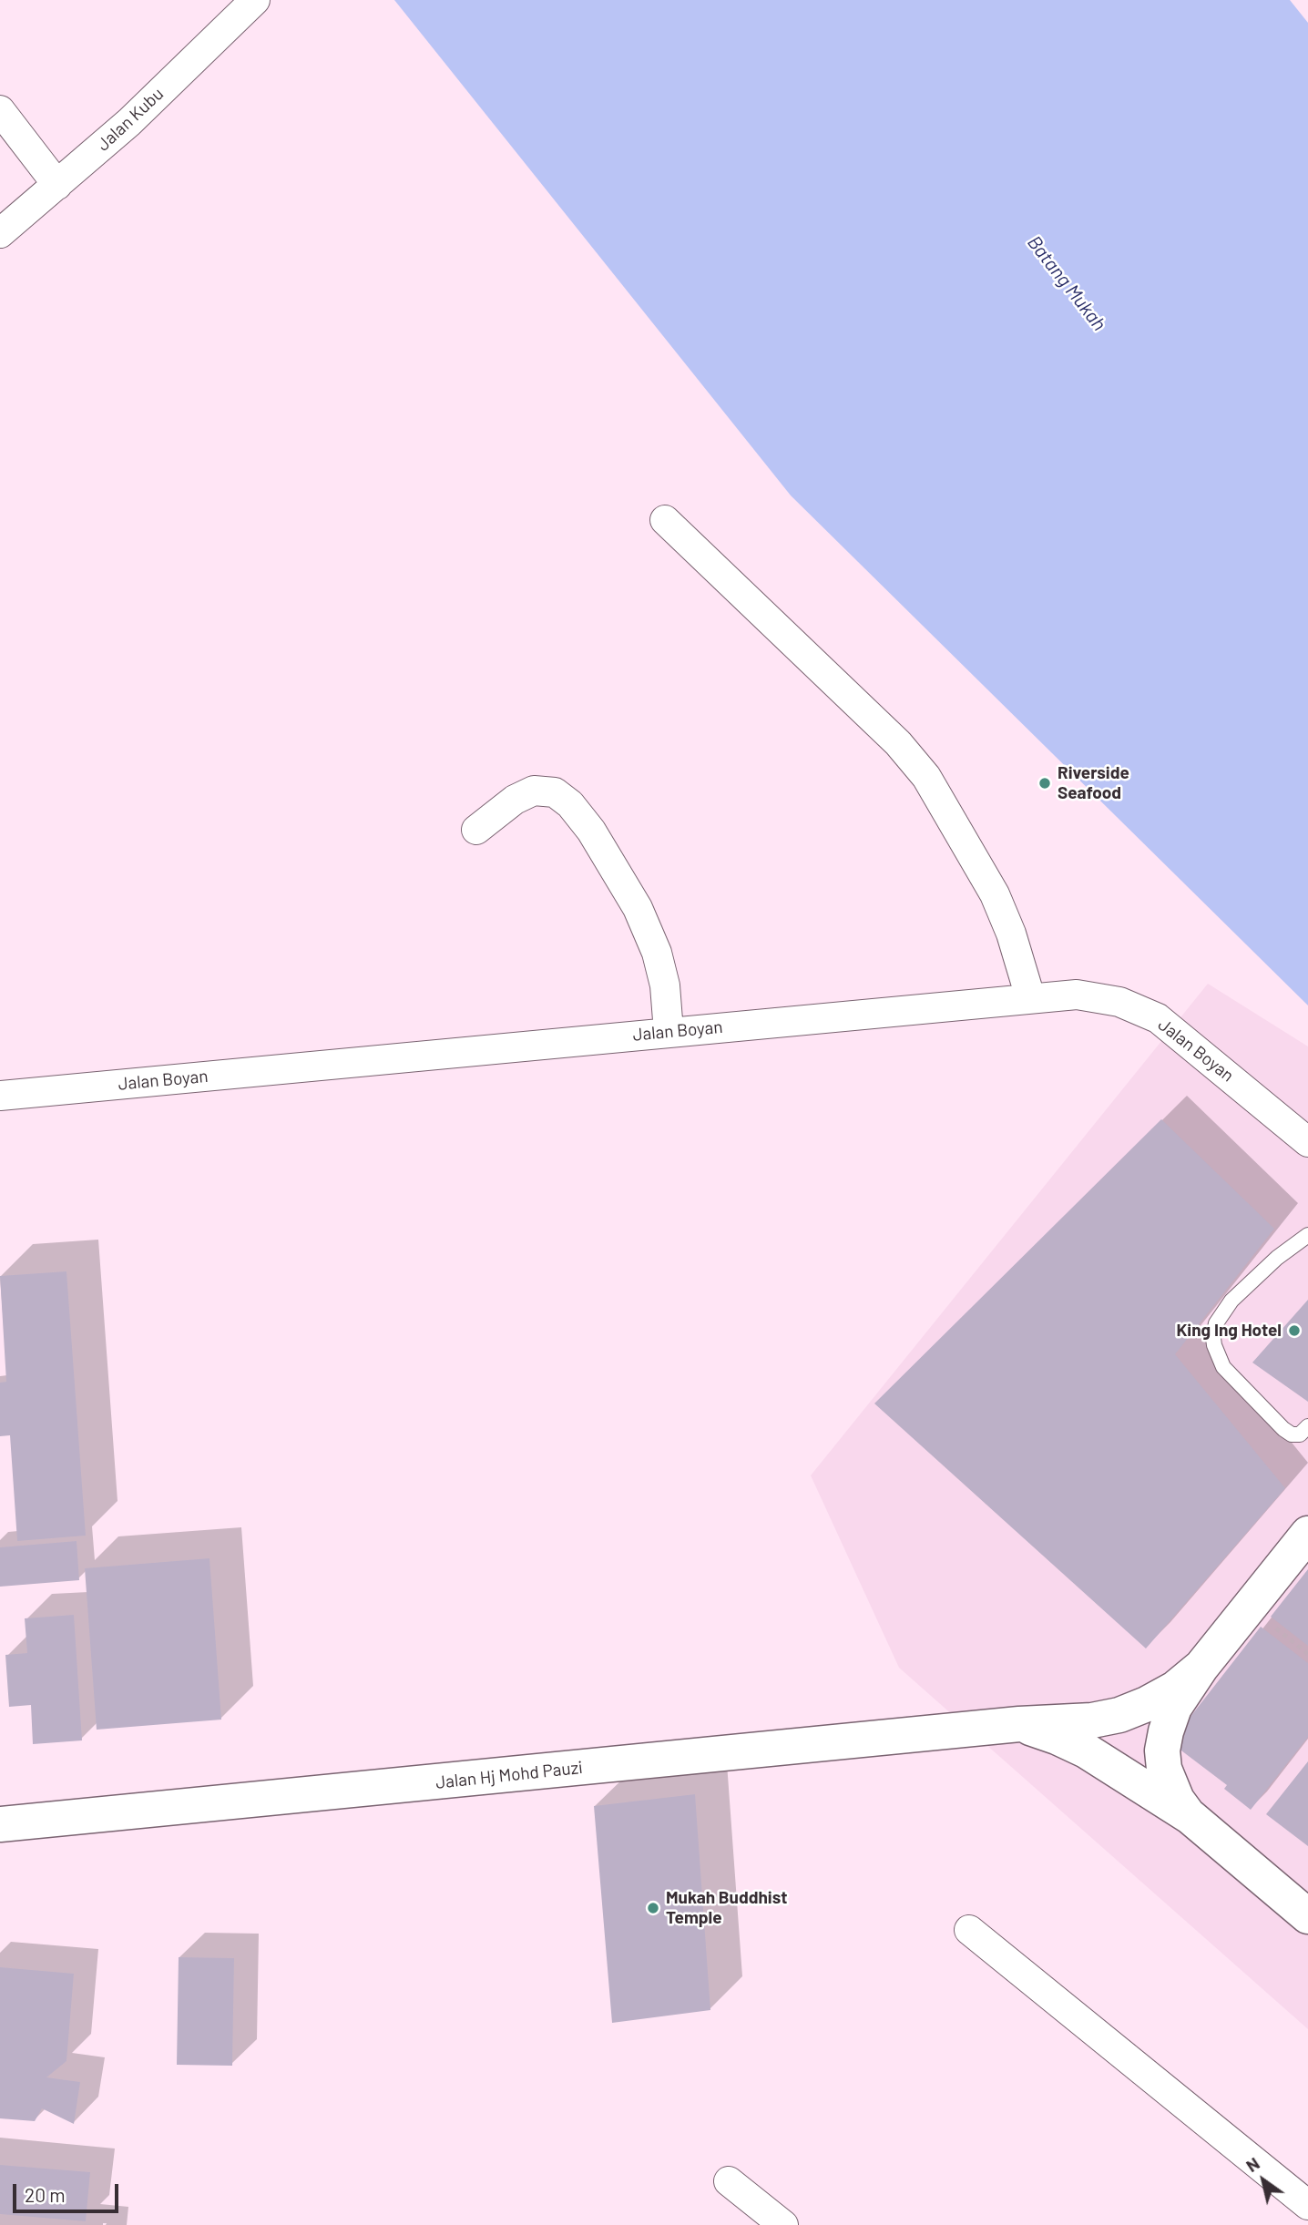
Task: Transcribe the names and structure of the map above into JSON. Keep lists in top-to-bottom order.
{
  "streets": {
    "street": ["Jalan Kubu", "Jalan Boyan", "Jalan Hj Mohd Pauzi"]
  },
  "water": ["Batang Mukah"],
  "places": ["Riverside Seafood", "King Ing Hotel", "Mukah Buddhist Temple"],
  "scale_bar": "20 m",
  "north": "top left"
}
